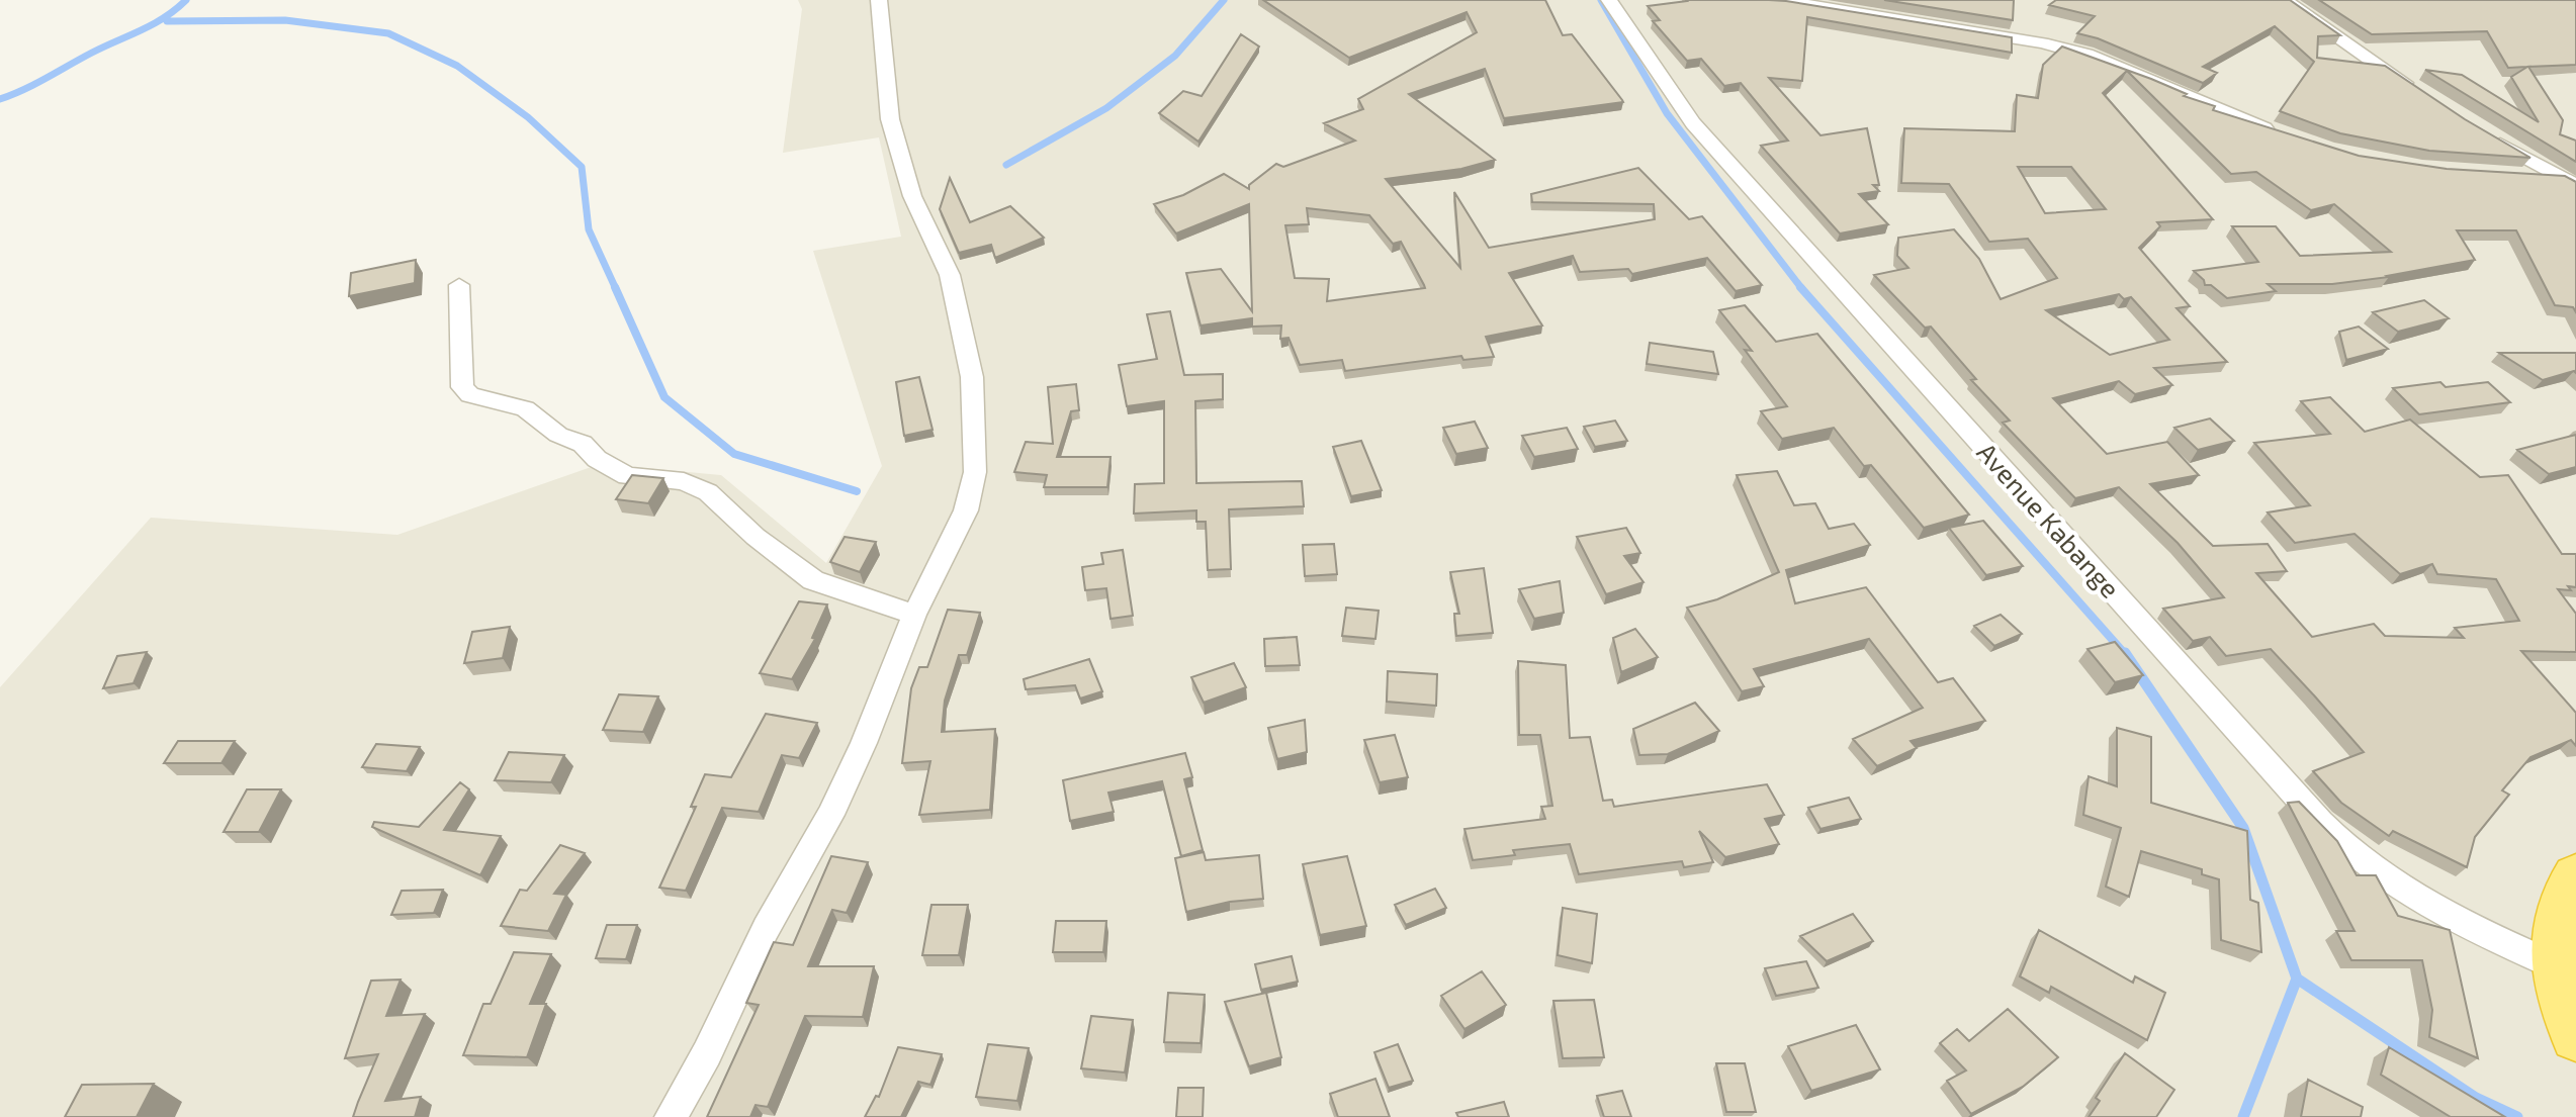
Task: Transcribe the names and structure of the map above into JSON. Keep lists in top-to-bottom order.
{
  "streets": {
    "street": ["Avenue Kabange"]
  }
}
